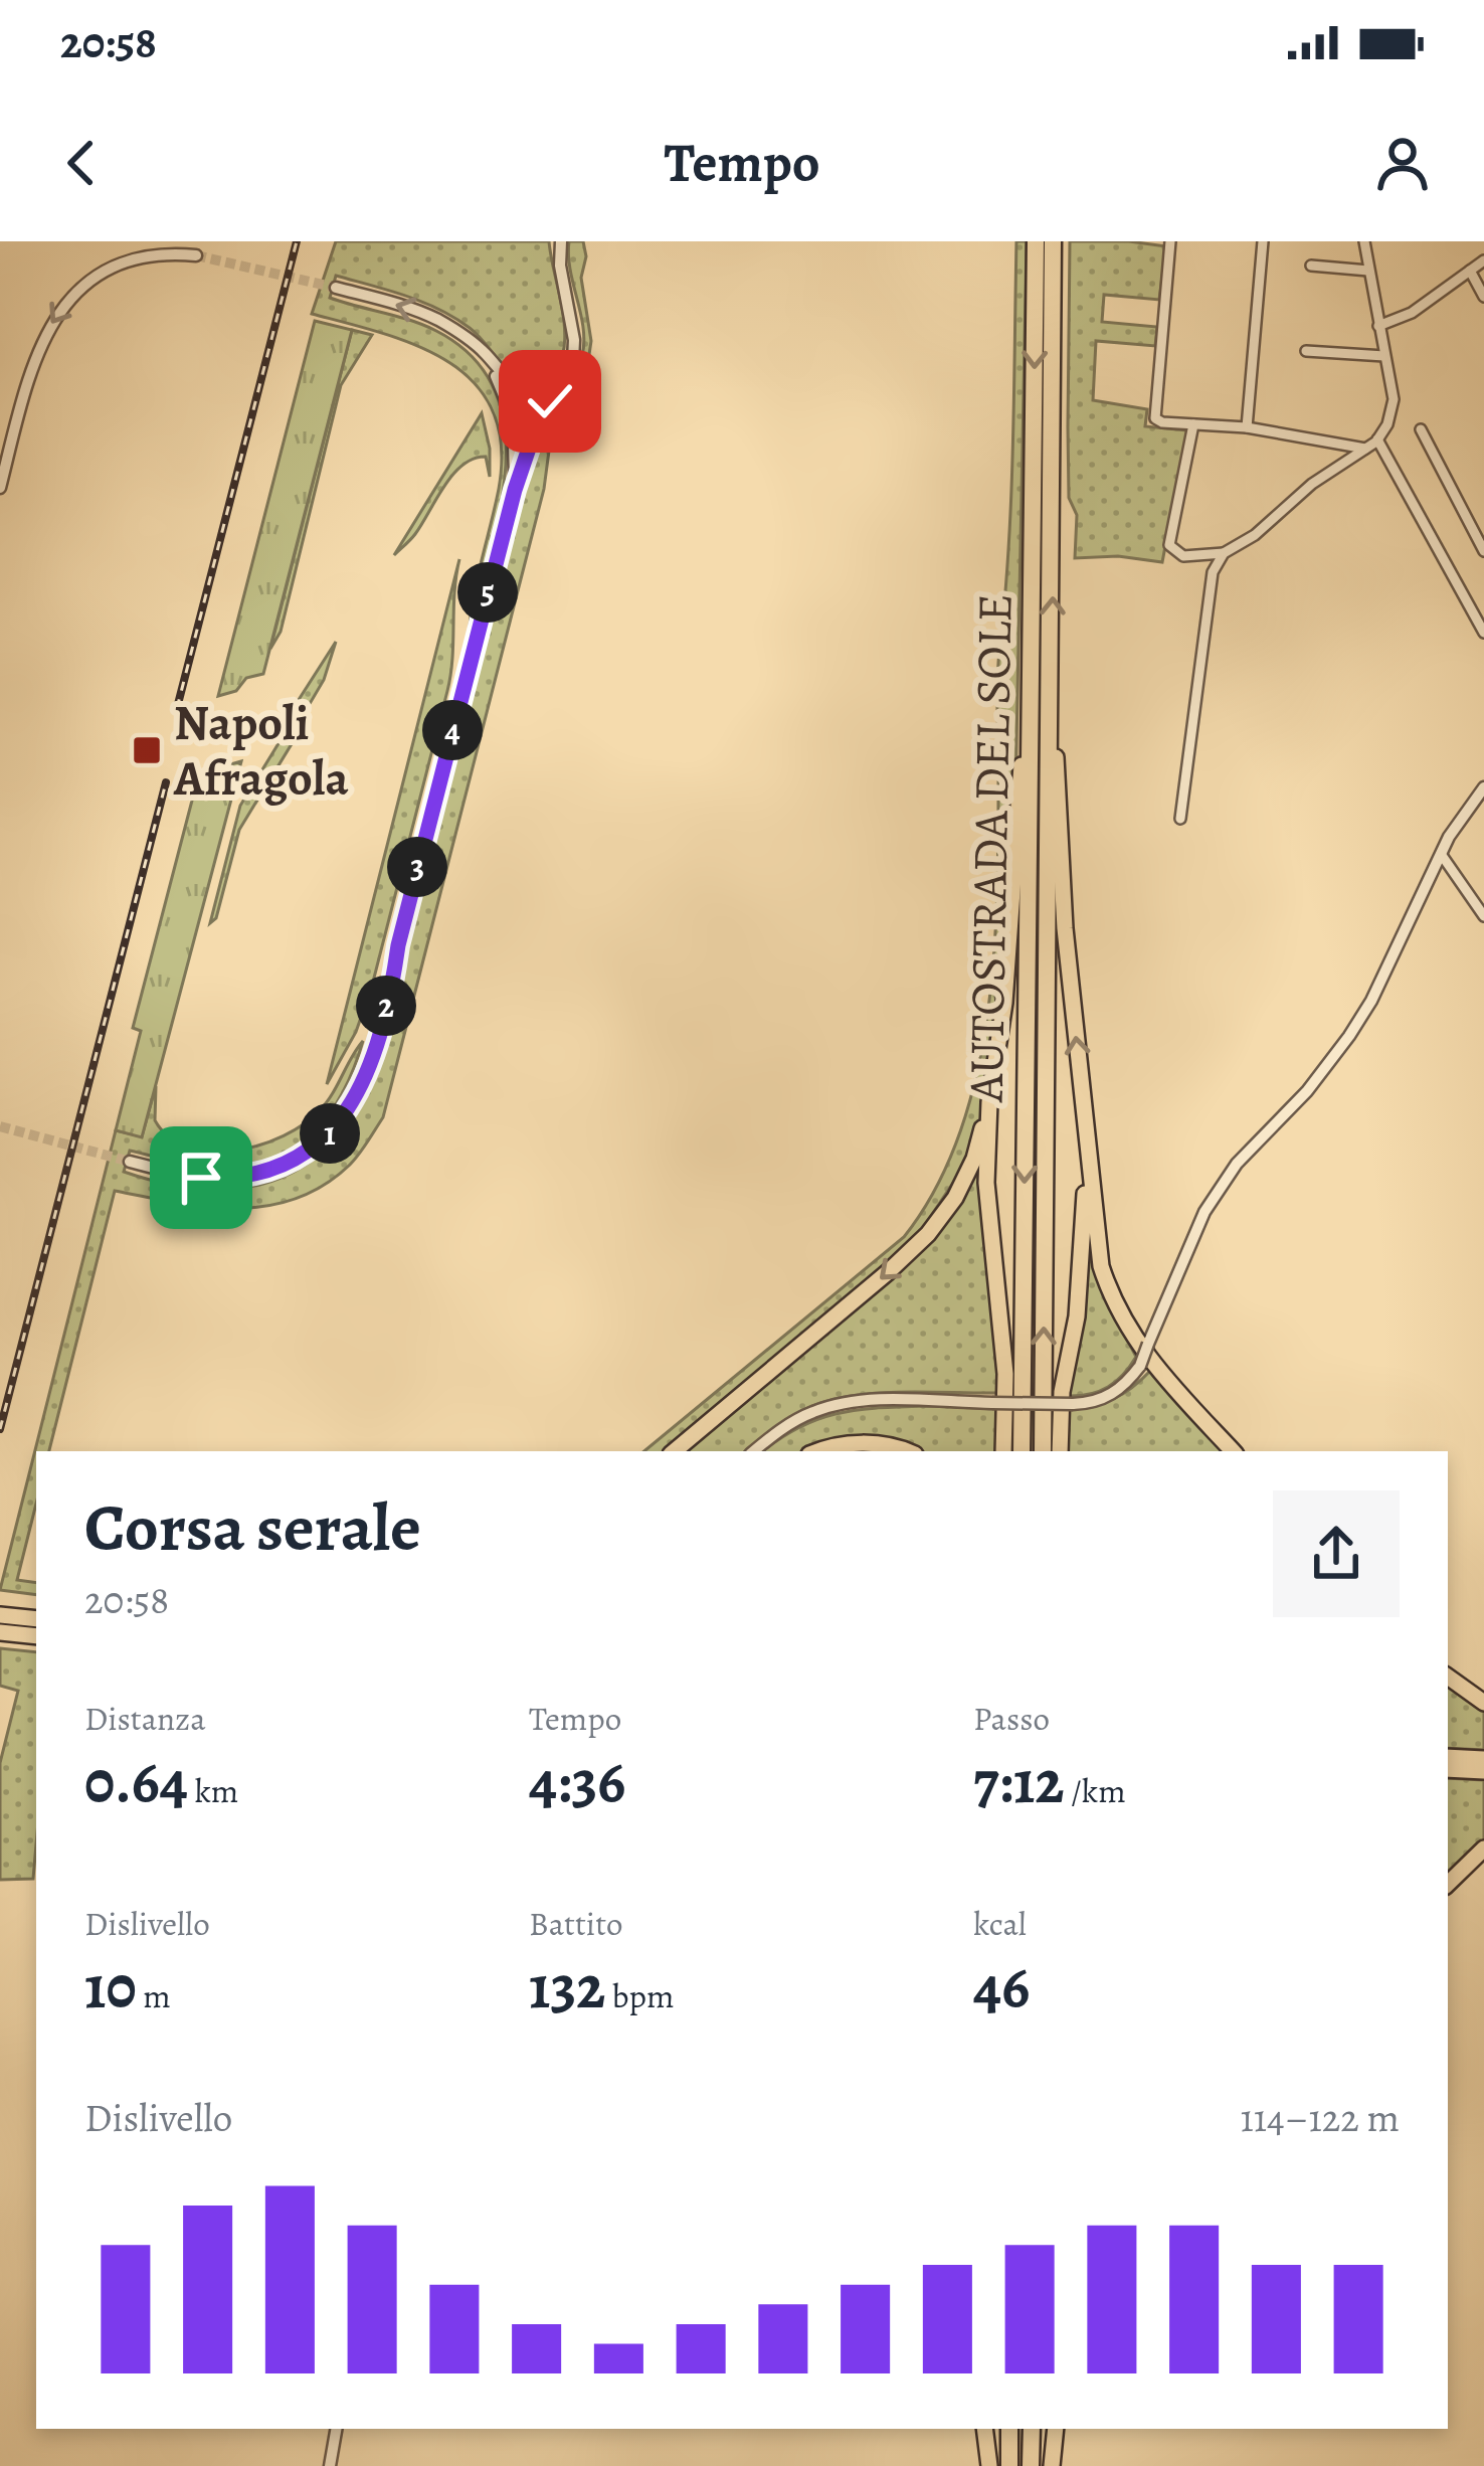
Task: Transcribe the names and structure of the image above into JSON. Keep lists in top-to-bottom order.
{
  "streets": {
    "highway": ["AUTOSTRADA DEL SOLE"]
  },
  "places": {
    "transit": ["Napoli Afragola"]
  },
  "page": {
    "status": "20:58",
    "header": "Tempo",
    "pins": [
      "5",
      "4",
      "3",
      "2",
      "1"
    ],
    "heading": ["Corsa serale", "20:58"],
    "stats": [
      ["Distanza", "0.64 km"],
      ["Tempo", "4:36"],
      ["Passo", "7:12 /km"],
      ["Dislivello", "10 m"],
      ["Battito", "132 bpm"],
      ["kcal", "46"]
    ],
    "chart": ["Dislivello", "114–122 m"]
  }
}
